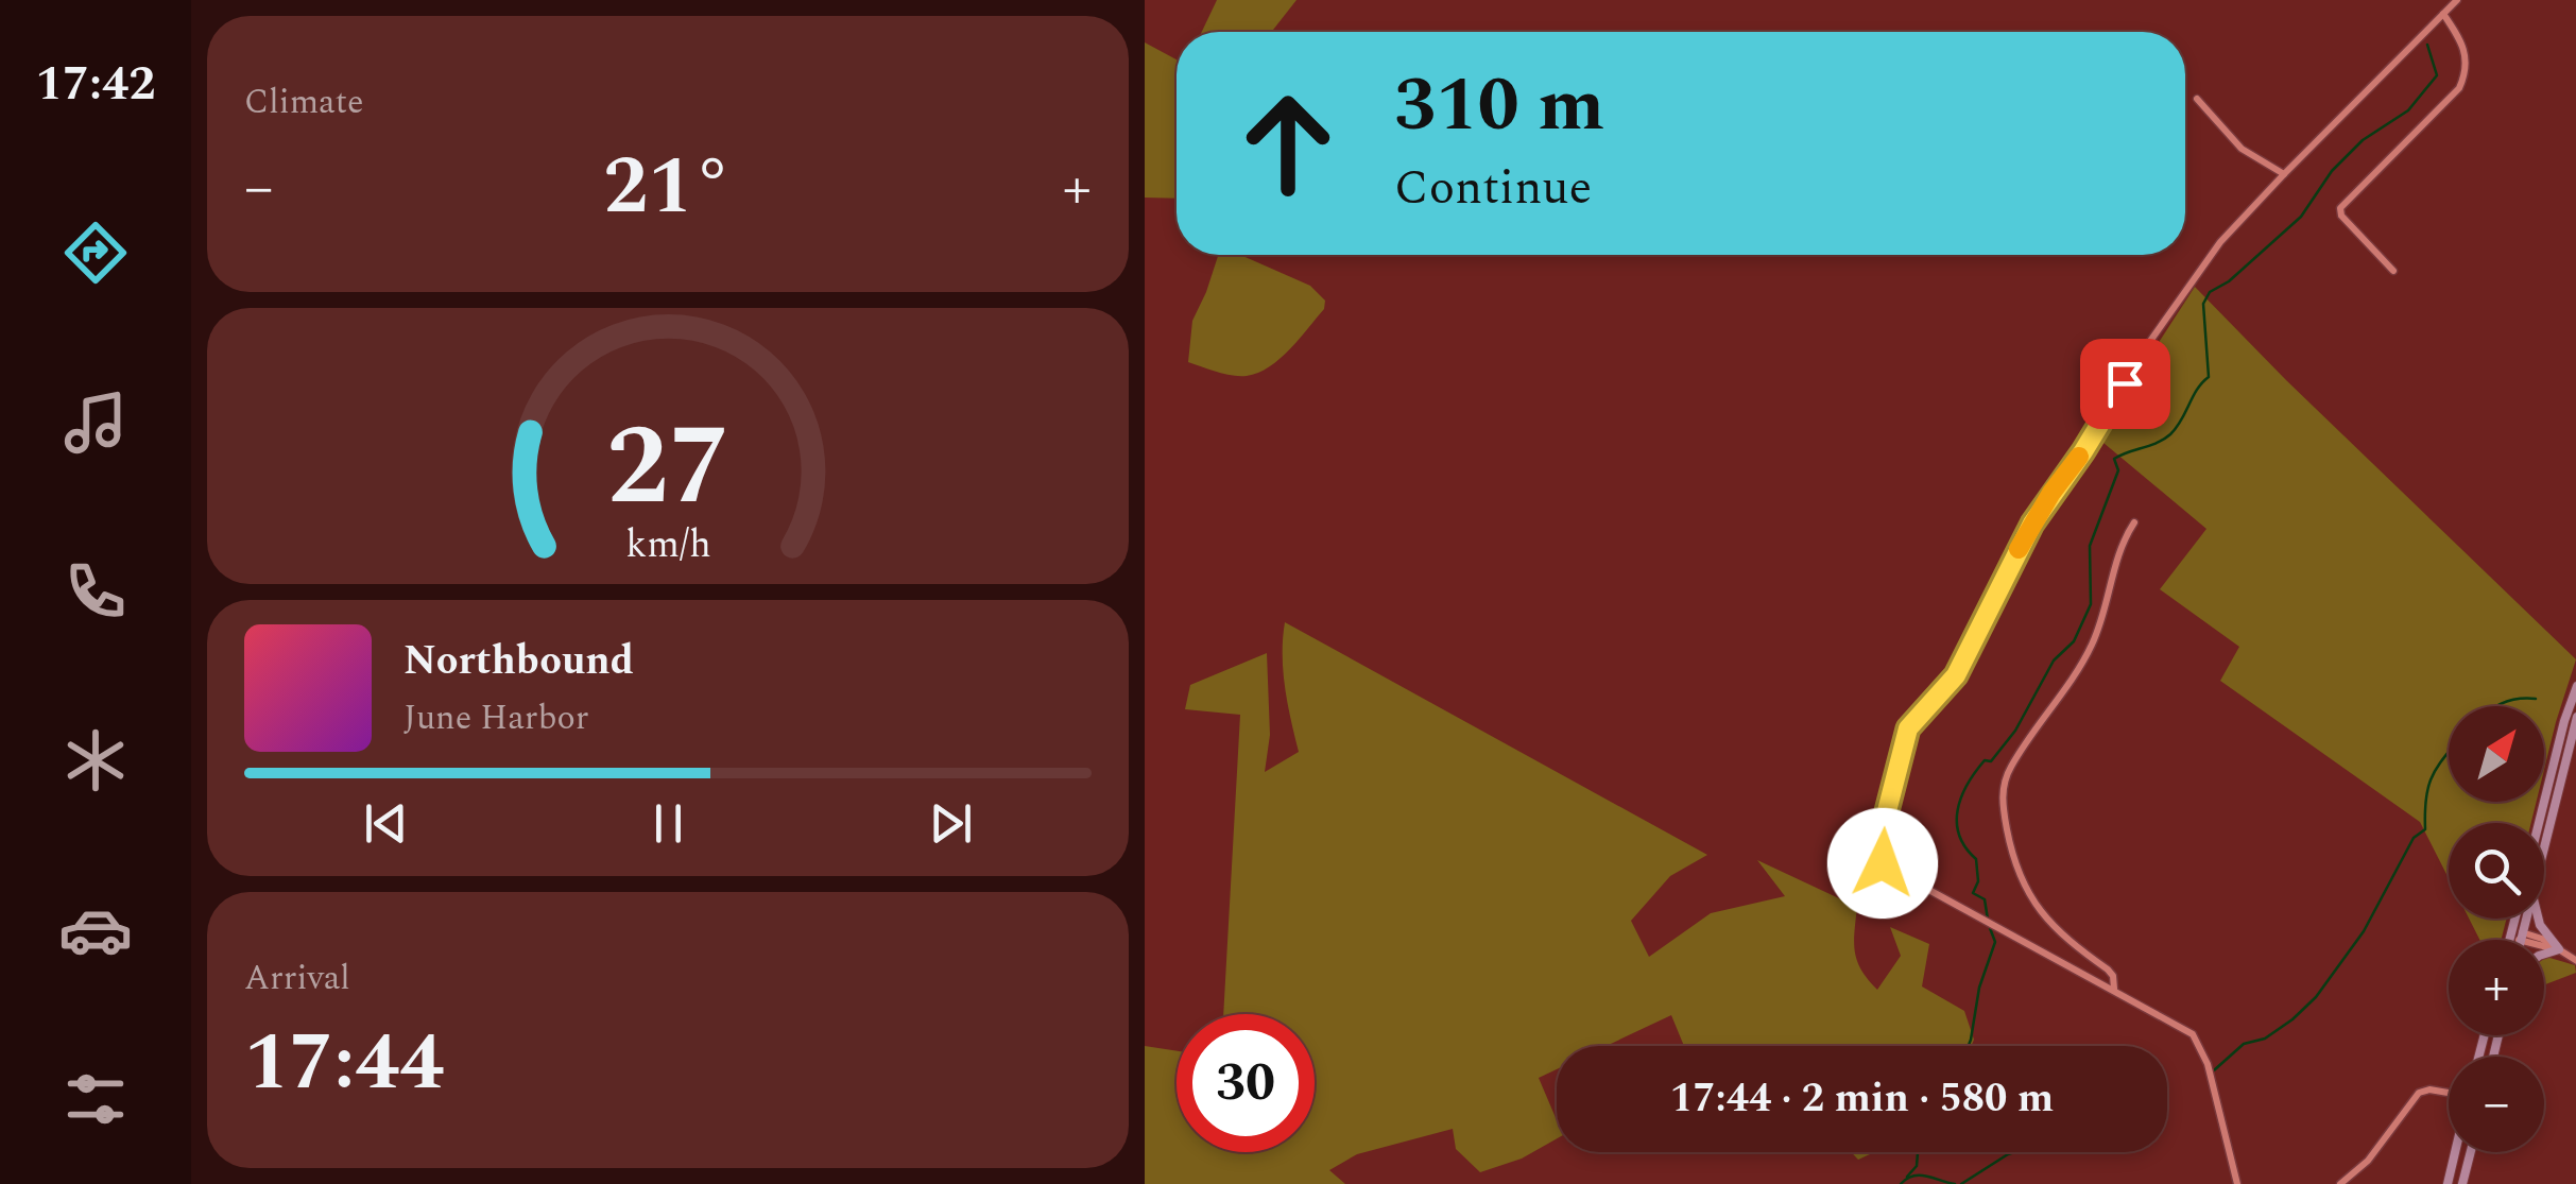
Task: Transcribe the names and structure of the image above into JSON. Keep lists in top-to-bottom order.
{
  "north": "top right",
  "page": {
    "tabs": "17:42",
    "tile": [
      "Climate",
      ["Arrival", "17:44"]
    ],
    "turn": ["310 m", "Continue"],
    "heat": ["−", "21°", "+"],
    "song": ["Northbound", "June Harbor"],
    "map_buttons": ["+", "−"],
    "limit": "30",
    "trip": "17:44 · 2 min · 580 m",
    "gauge": ["27", "km/h"]
  }
}
